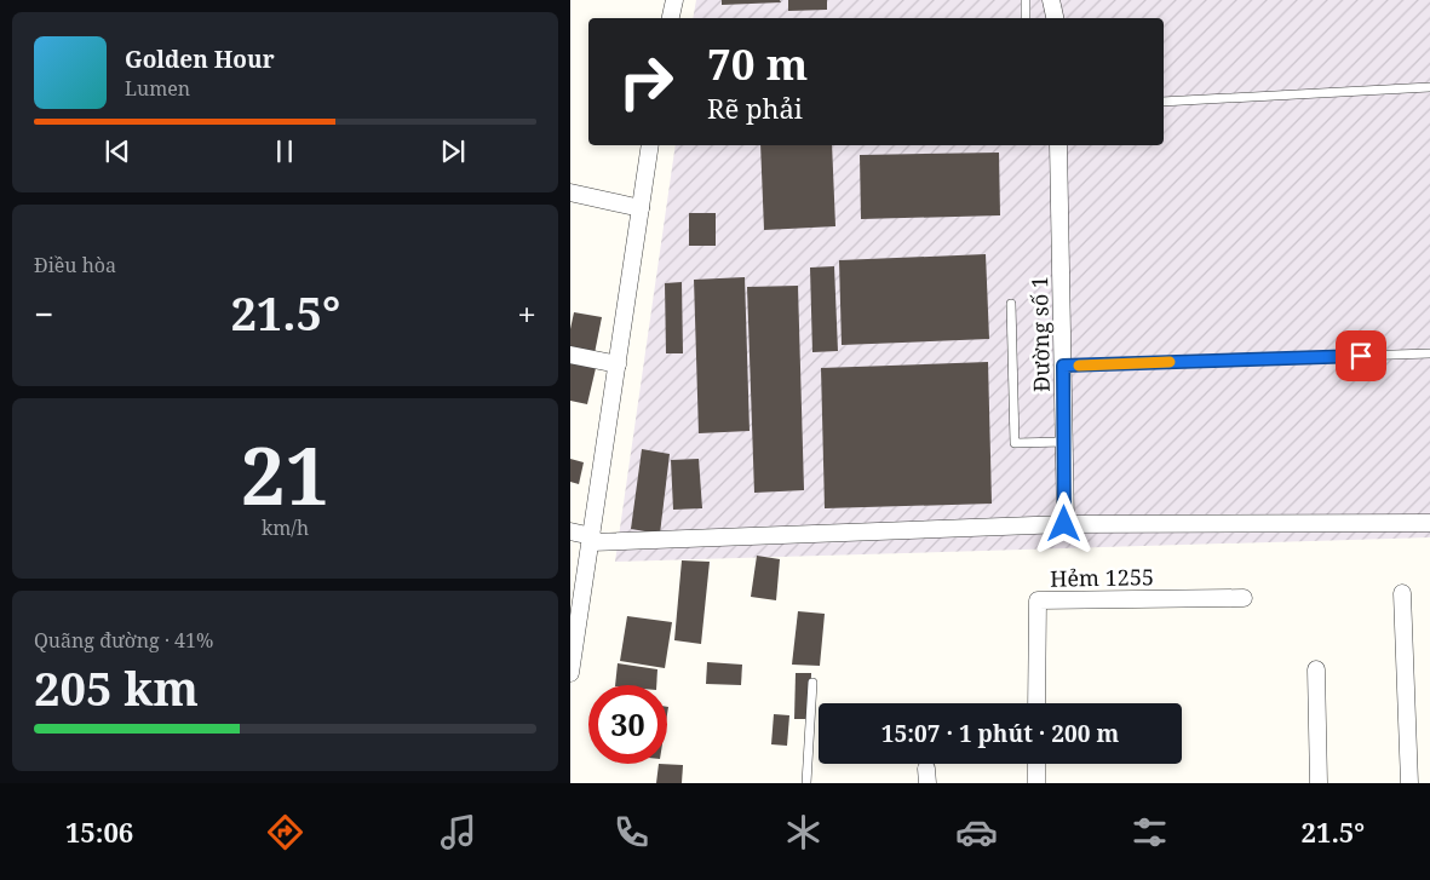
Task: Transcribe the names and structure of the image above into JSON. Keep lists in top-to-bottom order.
{
  "streets": {
    "street": ["Đường số 1", "Hẻm 1255"]
  },
  "page": {
    "turn": ["70 m", "Rẽ phải"],
    "song": ["Golden Hour", "Lumen"],
    "tile": [
      "Điều hòa",
      ["21", "km/h"],
      ["Quãng đường · 41%", "205 km"]
    ],
    "heat": ["−", "21.5°", "+"],
    "limit": "30",
    "trip": "15:07 · 1 phút · 200 m",
    "tabs": ["15:06", "21.5°"]
  }
}
